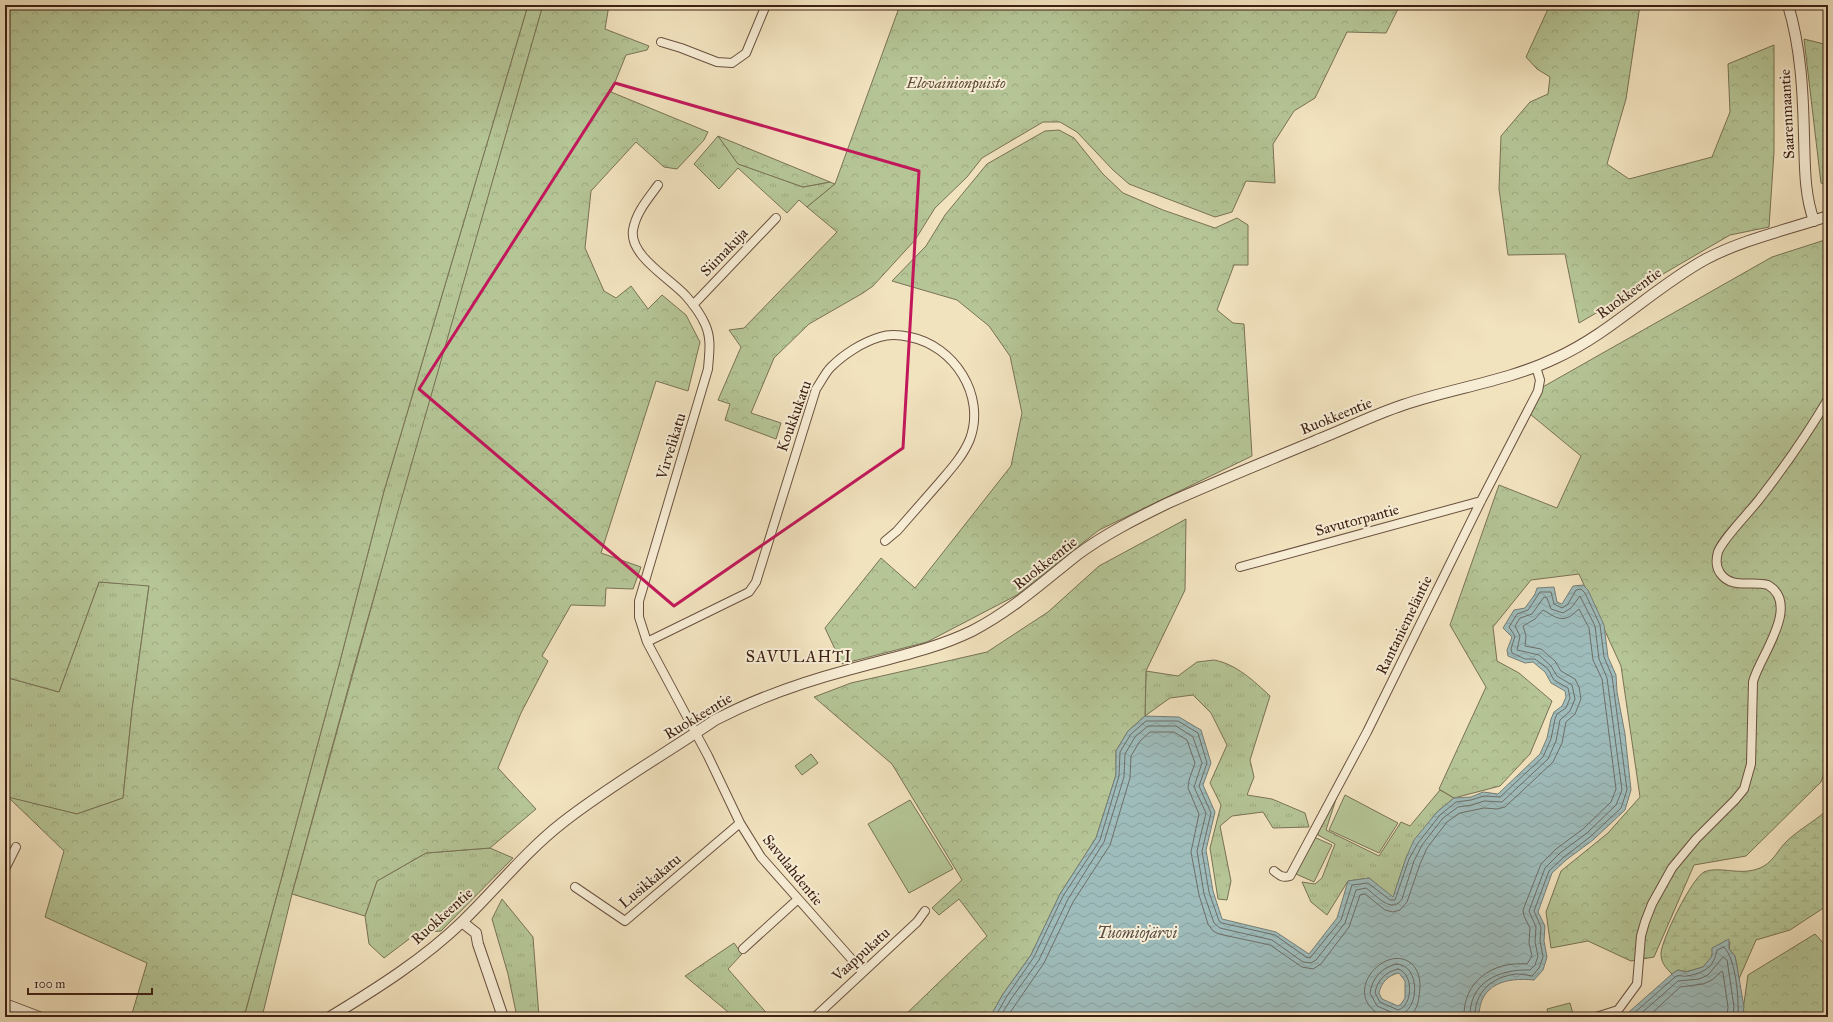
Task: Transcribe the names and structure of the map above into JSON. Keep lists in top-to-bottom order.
{
  "streets": {
    "street": [
      "Saarenmaantie",
      "Siimakuja",
      "Ruokkeentie",
      "Koukkukatu",
      "Virvelikatu",
      "Savutorpantie",
      "Rantaniemeläntie",
      "Savulahdentie",
      "Lusikkakatu",
      "Vaappukatu"
    ]
  },
  "crossings": [
    ["Saarenmaantie", "Ruokkeentie"],
    ["Siimakuja", "Virvelikatu"],
    ["Ruokkeentie", "Virvelikatu"],
    ["Ruokkeentie", "Rantaniemeläntie"],
    ["Ruokkeentie", "Savulahdentie"],
    ["Koukkukatu", "Virvelikatu"],
    ["Virvelikatu", "Savulahdentie"],
    ["Savutorpantie", "Rantaniemeläntie"],
    ["Savulahdentie", "Lusikkakatu"],
    ["Savulahdentie", "Vaappukatu"]
  ],
  "districts": ["SAVULAHTI"],
  "water": ["Tuomiojärvi"],
  "parks": ["Elovainionpuisto"],
  "scale_bar": "100 m"
}
